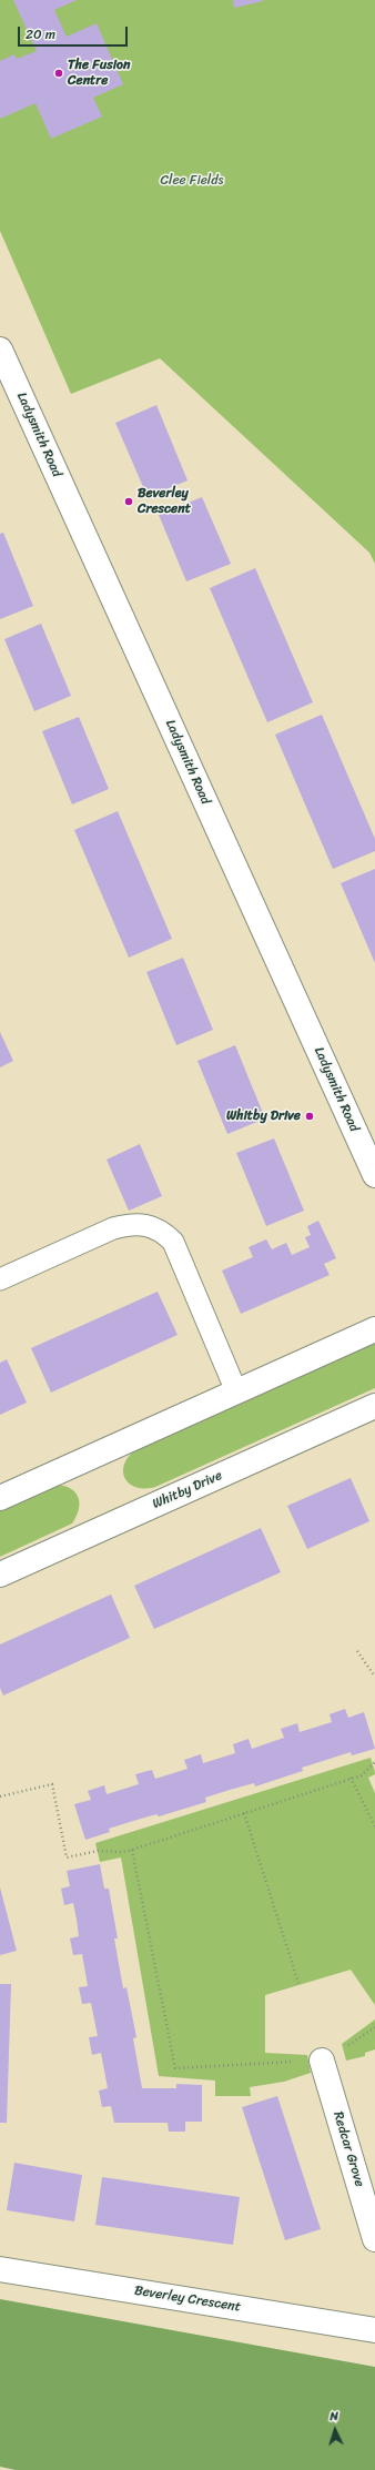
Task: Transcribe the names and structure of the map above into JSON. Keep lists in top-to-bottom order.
{
  "streets": {
    "street": [
      "Ladysmith Road",
      "Whitby Drive",
      "Redcar Grove",
      "Beverley Crescent"
    ]
  },
  "parks": ["Clee Fields"],
  "places": ["The Fusion Centre", "Beverley Crescent", "Whitby Drive"],
  "scale_bar": "20 m",
  "north": "top"
}
